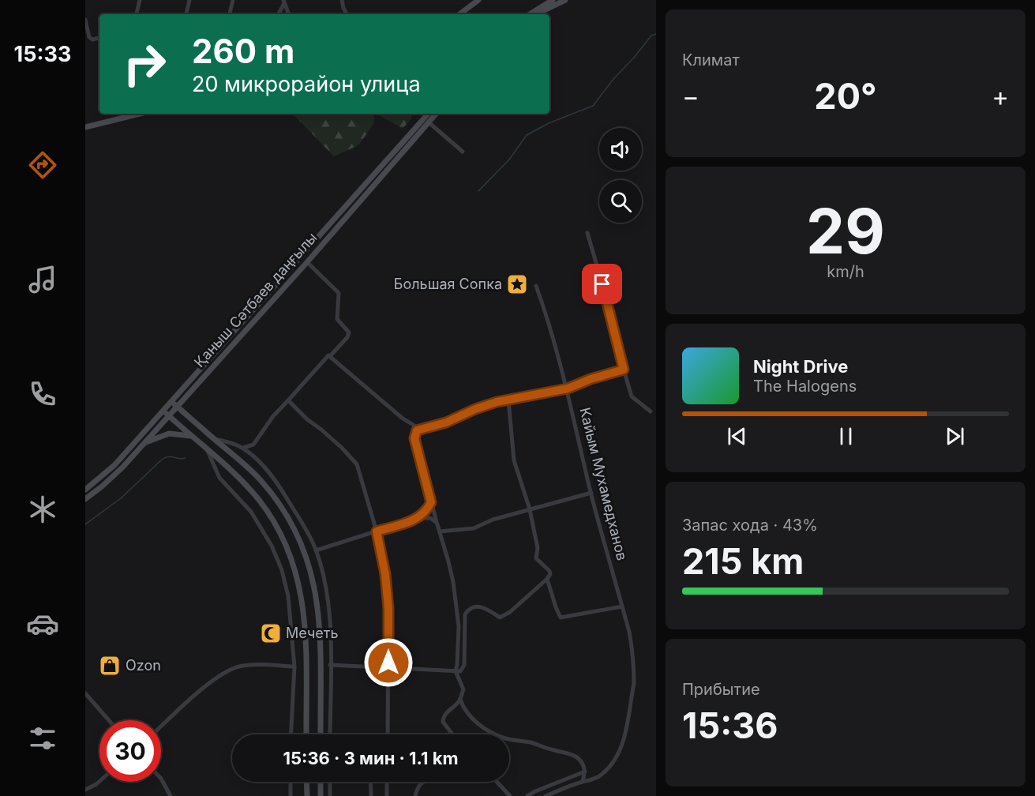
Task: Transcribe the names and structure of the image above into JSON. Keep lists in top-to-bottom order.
{
  "streets": {
    "main road": ["Қаныш Сәтбаев даңғылы"],
    "street": ["Кайым Мухамедханов"]
  },
  "places": {
    "place": ["Большая Сопка"],
    "mosque": ["Мечеть"],
    "shop": ["Ozon"]
  },
  "page": {
    "tabs": "15:33",
    "tile": [
      "Климат",
      ["29", "km/h"],
      ["Запас хода · 43%", "215 km"],
      ["Прибытие", "15:36"]
    ],
    "turn": ["260 m", "20 микрорайон улица"],
    "heat": ["−", "20°", "+"],
    "song": ["Night Drive", "The Halogens"],
    "limit": "30",
    "trip": "15:36 · 3 мин · 1.1 km"
  }
}
